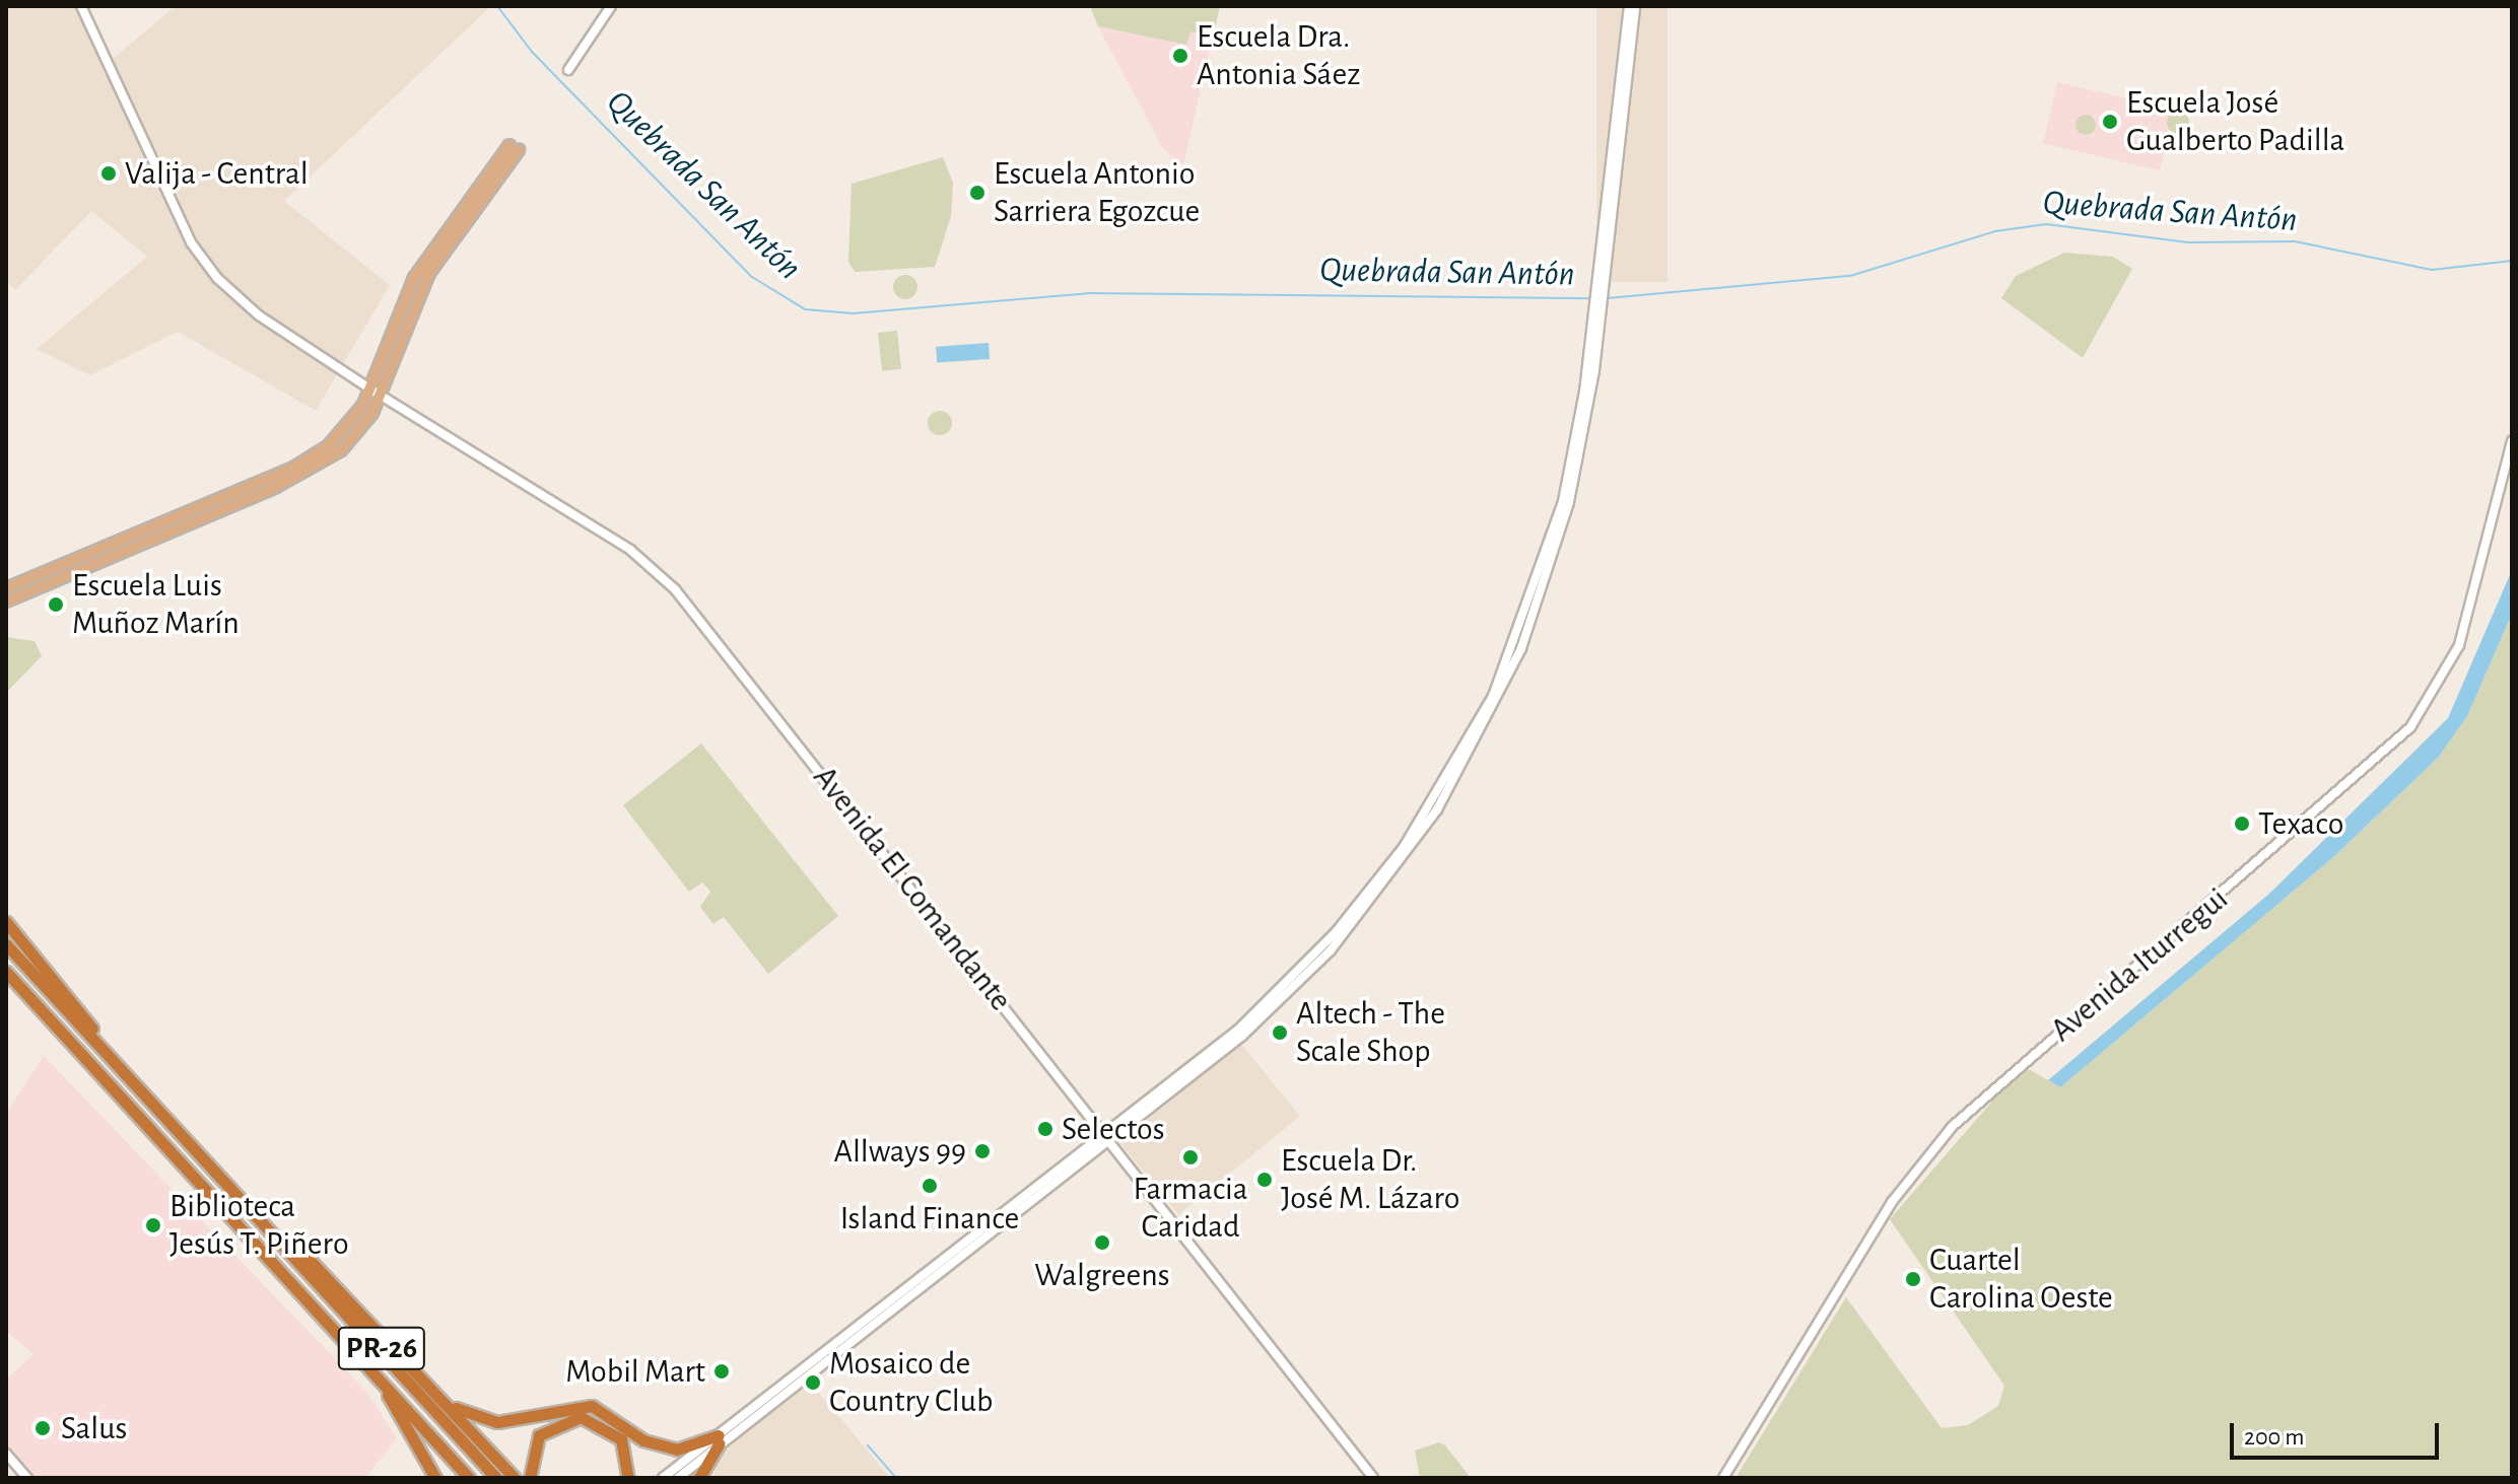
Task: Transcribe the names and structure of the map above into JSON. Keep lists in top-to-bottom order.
{
  "streets": {
    "highway": ["PR-26"],
    "street": ["Avenida El Comandante", "Avenida Iturregui"]
  },
  "water": ["Quebrada San Antón"],
  "places": [
    "Escuela Dra. Antonia Sáez",
    "Escuela José Gualberto Padilla",
    "Valija - Central",
    "Escuela Antonio Sarriera Egozcue",
    "Escuela Luis Muñoz Marín",
    "Texaco",
    "Altech - The Scale Shop",
    "Selectos",
    "Allways 99",
    "Farmacia Caridad",
    "Escuela Dr. José M. Lázaro",
    "Island Finance",
    "Biblioteca Jesús T. Piñero",
    "Walgreens",
    "Cuartel Carolina Oeste",
    "Mobil Mart",
    "Mosaico de Country Club",
    "Salus"
  ],
  "scale_bar": "200 m"
}
